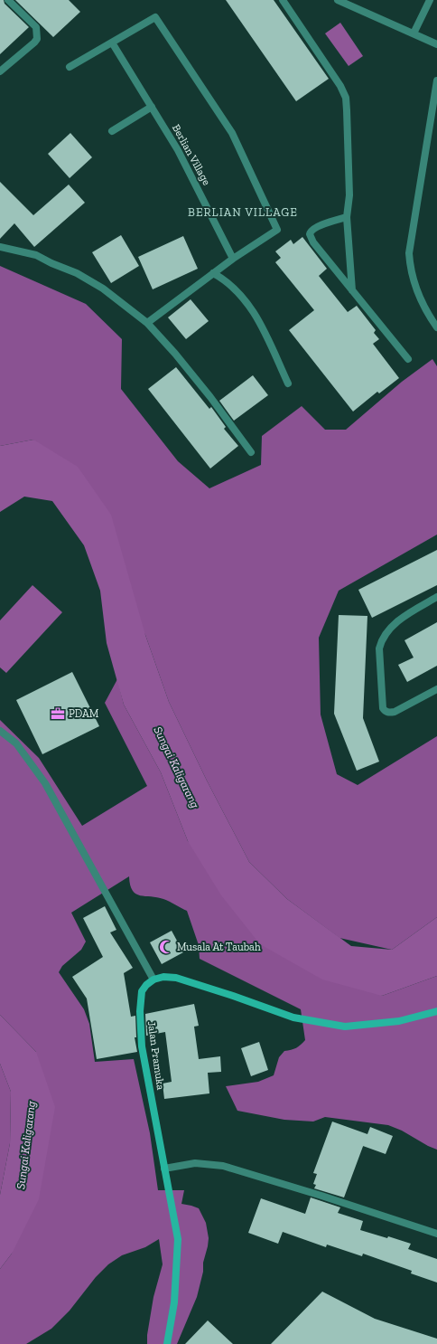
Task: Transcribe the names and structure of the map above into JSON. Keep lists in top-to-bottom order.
{
  "streets": {
    "main road": ["Jalan Pramuka"],
    "street": ["Berlian Village"]
  },
  "districts": ["BERLIAN VILLAGE"],
  "water": ["Sungai Kaligarang"],
  "places": {
    "office": ["PDAM"],
    "mosque": ["Musala At Taubah"]
  }
}
